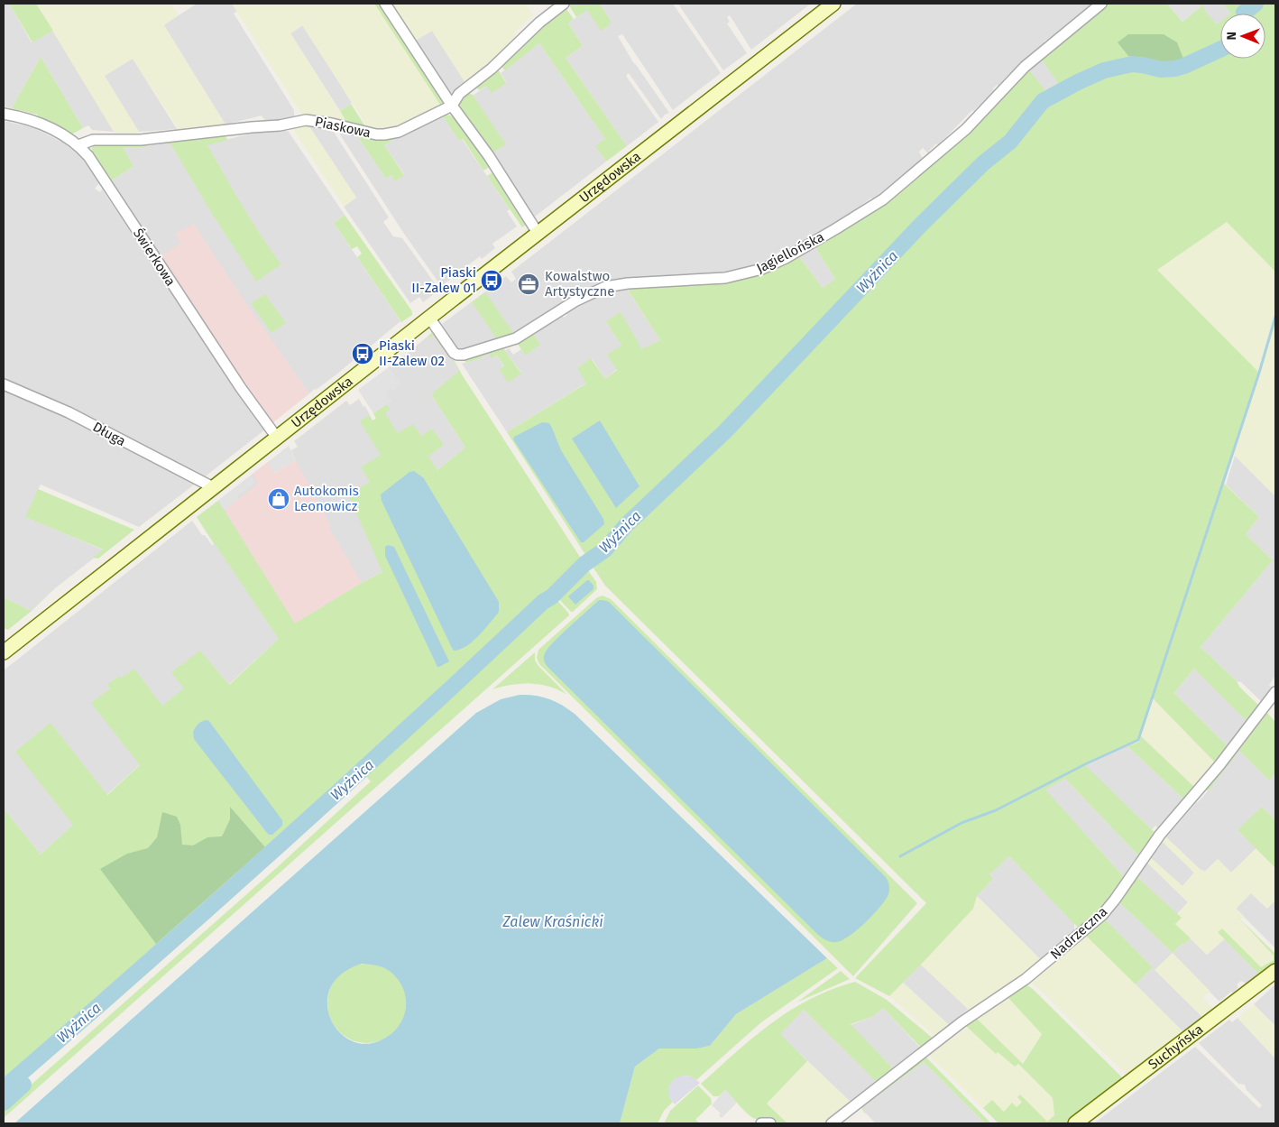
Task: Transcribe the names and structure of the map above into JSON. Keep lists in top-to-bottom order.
{
  "streets": {
    "street": [
      "Piaskowa",
      "Urzędowska",
      "Jagiellońska",
      "Świerkowa",
      "Długa",
      "Nadrzeczna",
      "Suchyńska"
    ]
  },
  "crossings": [
    ["Piaskowa", "Świerkowa"],
    ["Urzędowska", "Jagiellońska"],
    ["Urzędowska", "Świerkowa"],
    ["Urzędowska", "Długa"]
  ],
  "water": ["Wyżnica", "Zalew Kraśnicki"],
  "places": {
    "bus stop": ["Piaski II-Zalew 01", "Piaski II-Zalew 02"],
    "office": ["Kowalstwo Artystyczne"],
    "shop": ["Autokomis Leonowicz"]
  },
  "north": "left"
}
